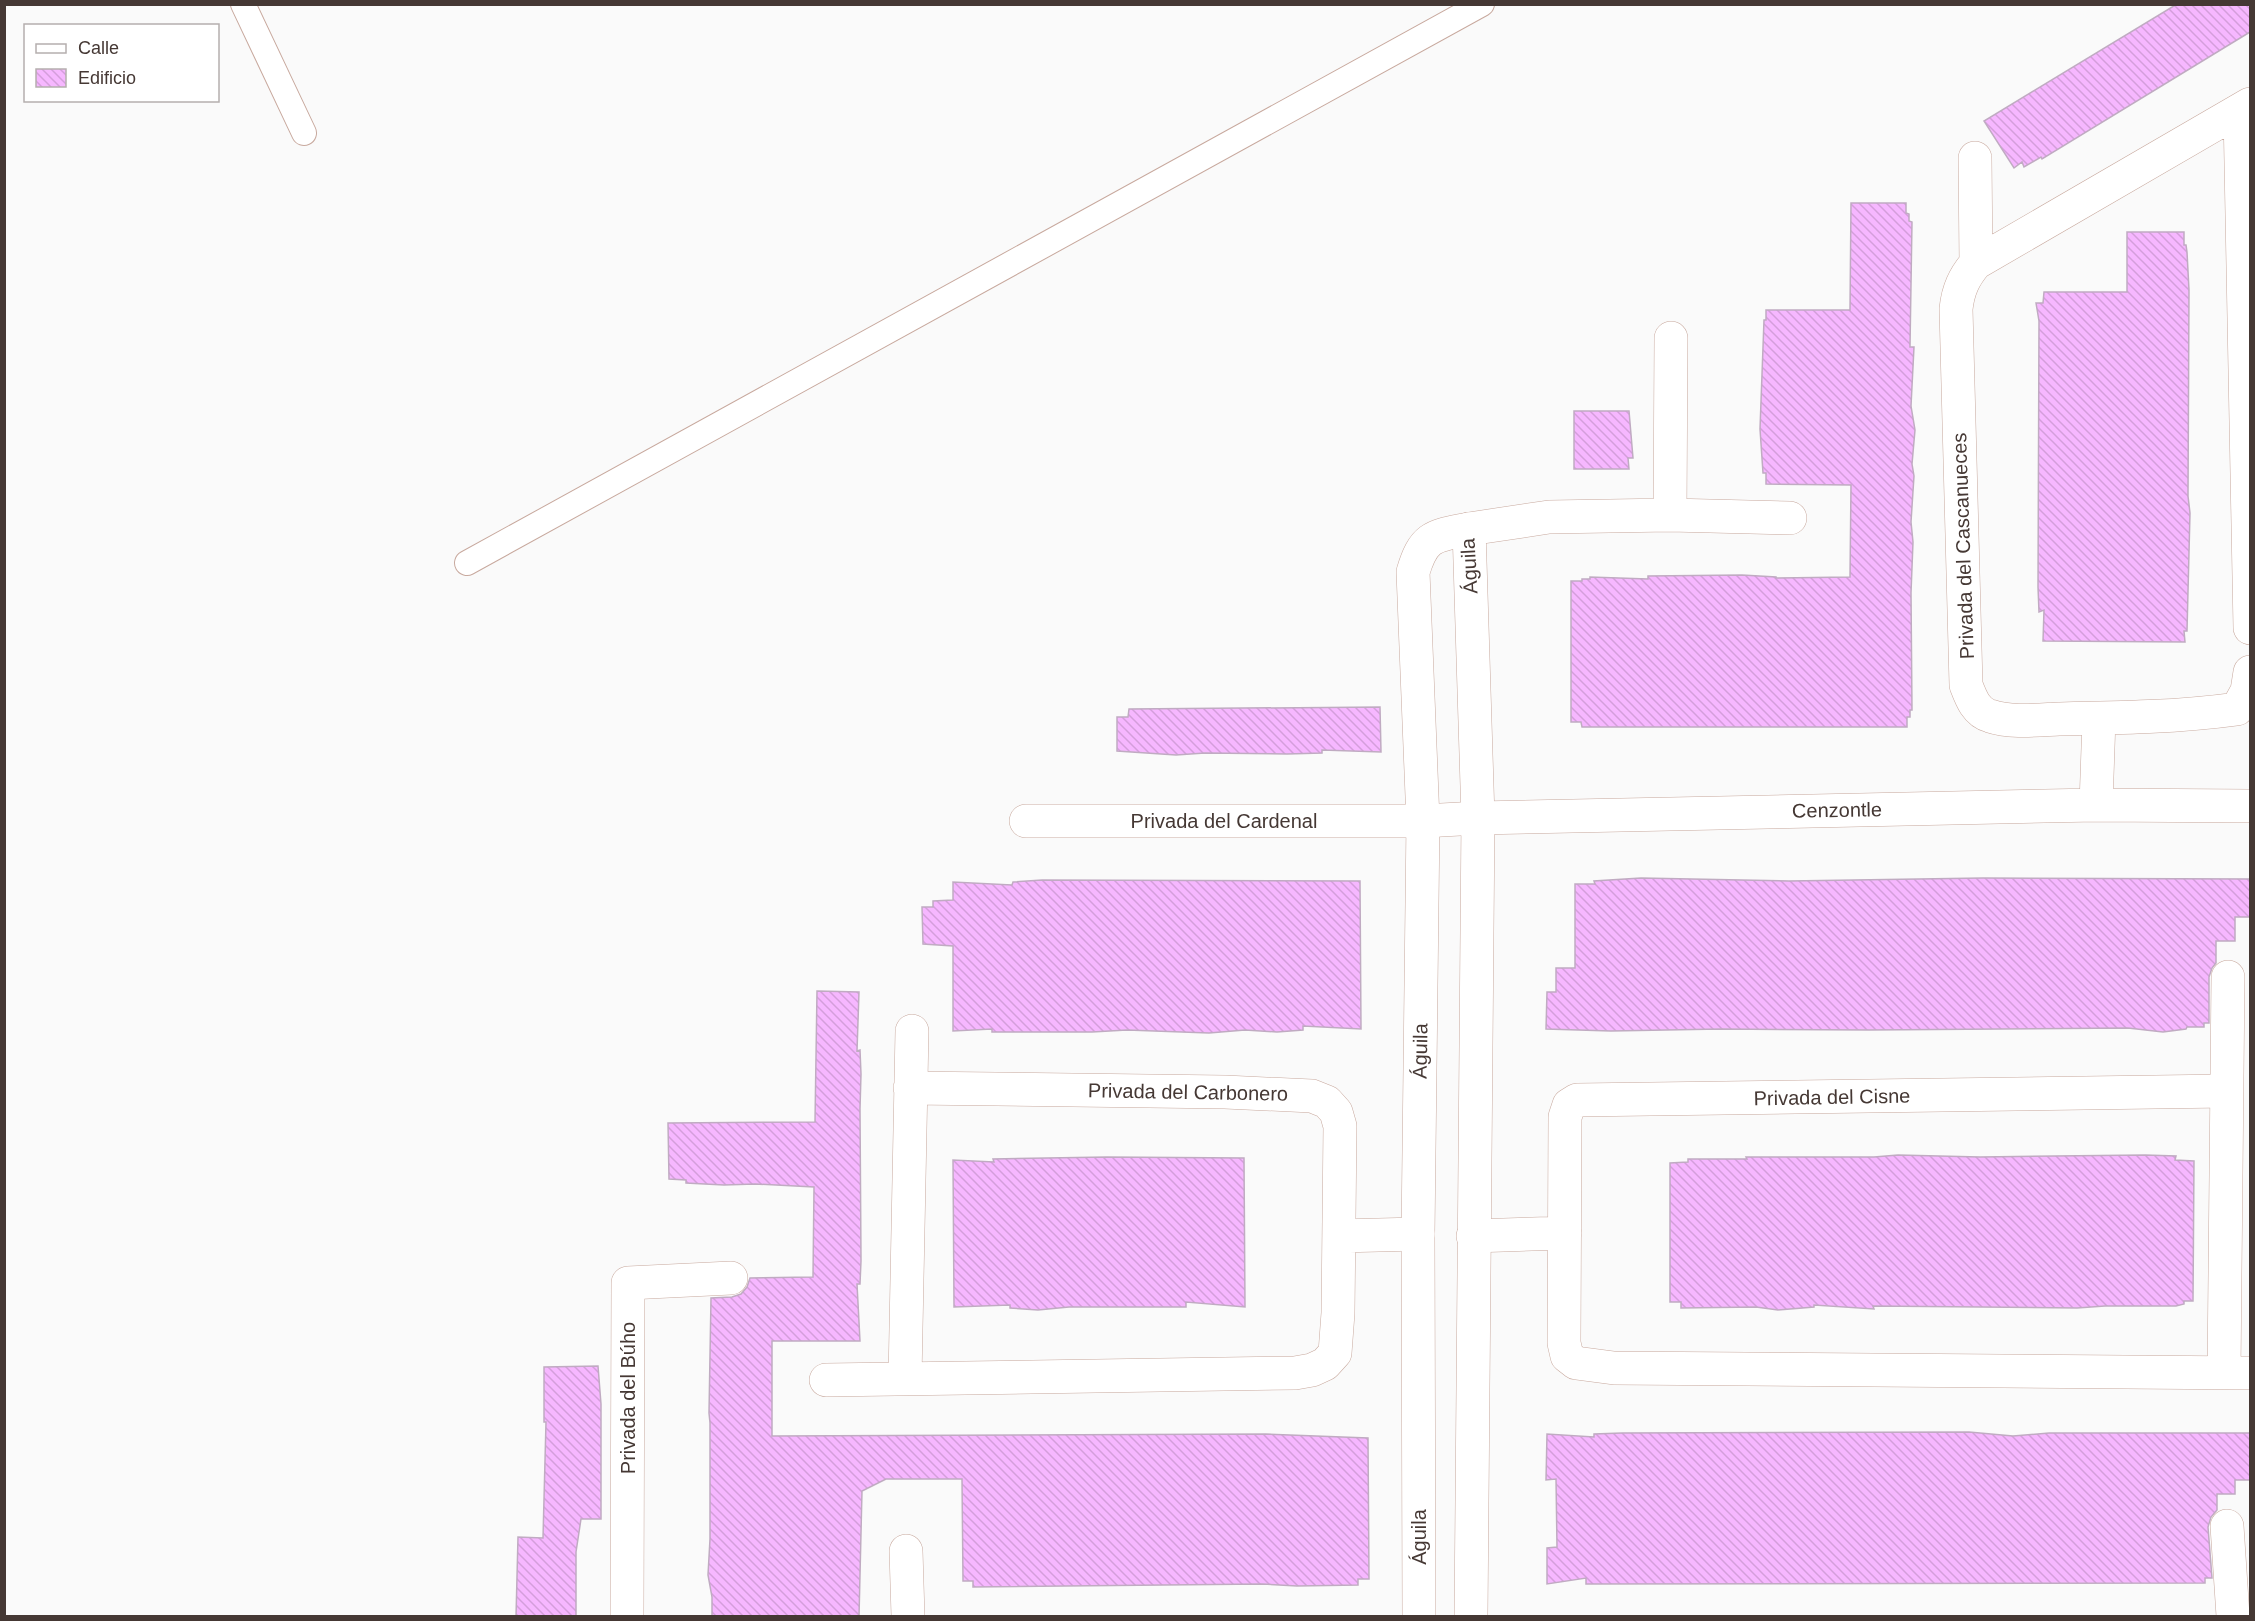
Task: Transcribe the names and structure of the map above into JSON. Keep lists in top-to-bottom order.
{
  "streets": {
    "street": [
      "Privada del Cascanueces",
      "Águila",
      "Cenzontle",
      "Privada del Cardenal",
      "Privada del Carbonero",
      "Privada del Cisne",
      "Privada del Búho"
    ]
  },
  "crossings": [
    ["Águila", "Cenzontle"],
    ["Águila", "Privada del Cardenal"],
    ["Cenzontle", "Privada del Cardenal"]
  ],
  "legend": ["Calle", "Edificio"]
}
